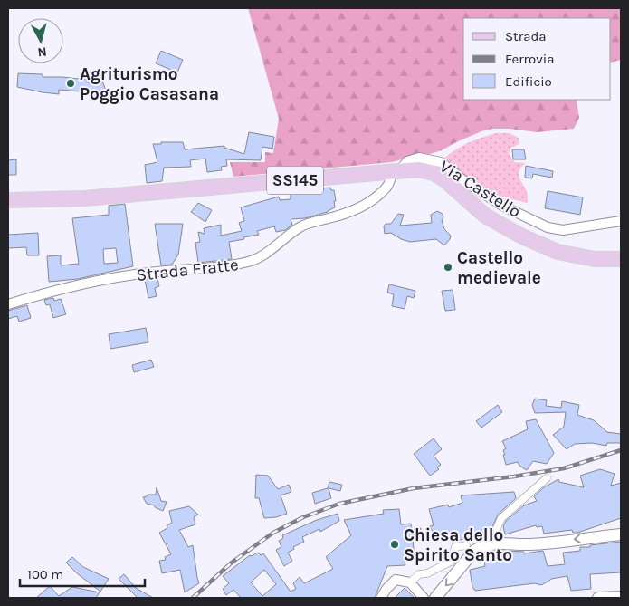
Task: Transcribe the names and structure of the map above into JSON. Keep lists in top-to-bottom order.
{
  "streets": {
    "main road": ["SS145"],
    "street": ["Via Castello", "Strada Fratte"]
  },
  "crossings": [
    ["SS145", "Via Castello"],
    ["SS145", "Strada Fratte"],
    ["Via Castello", "Strada Fratte"]
  ],
  "places": ["Agriturismo Poggio Casasana", "Castello medievale", "Chiesa dello Spirito Santo"],
  "legend": ["Strada", "Ferrovia", "Edificio"],
  "scale_bar": "100 m",
  "north": "bottom"
}
